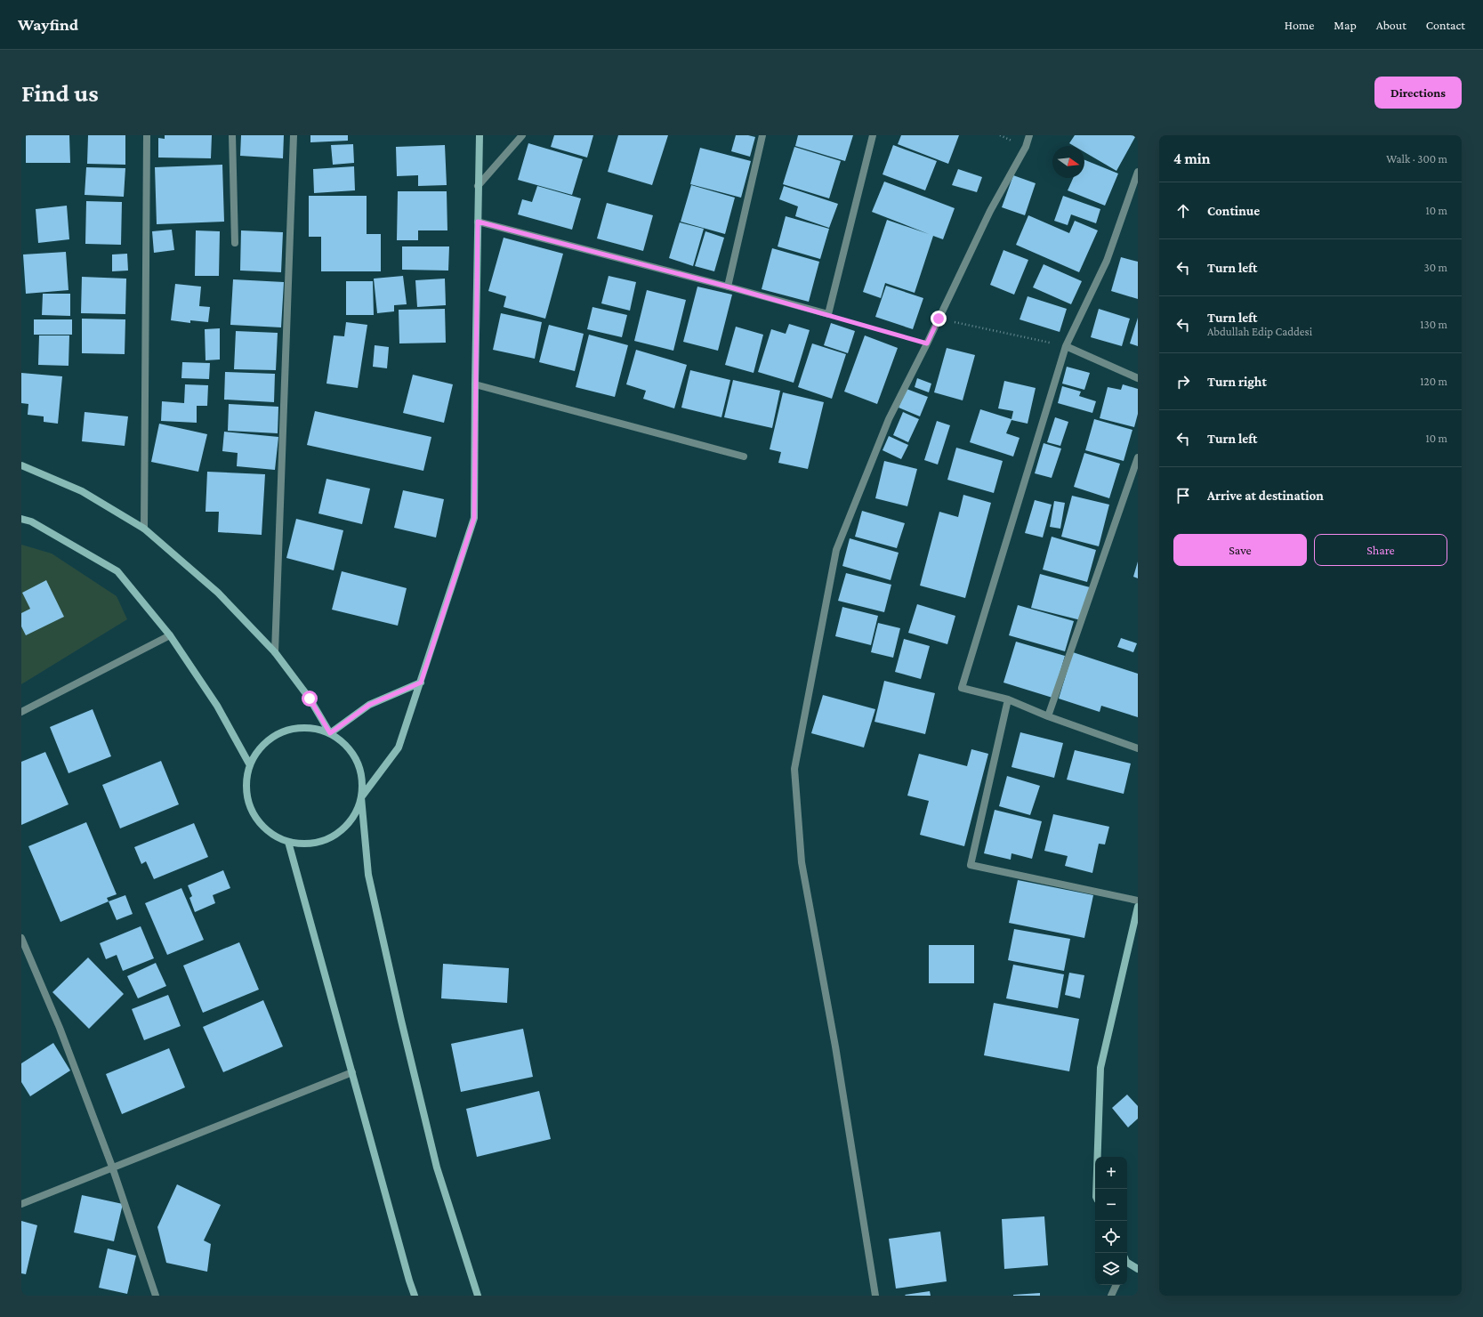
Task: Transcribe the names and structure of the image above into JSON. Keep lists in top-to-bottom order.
{
  "north": "right",
  "page": {
    "header": "Wayfind",
    "nav": [
      "Home",
      "Map",
      "About",
      "Contact"
    ],
    "buttons": [
      "Directions",
      ["Save", "Share"]
    ],
    "title": "Find us",
    "heading": ["4 min", "Walk · 300 m"],
    "list": [
      ["Continue", "10 m"],
      ["Turn left", "30 m"],
      ["Turn left", "Abdullah Edip Caddesi", "130 m"],
      ["Turn right", "120 m"],
      ["Turn left", "10 m"],
      "Arrive at destination"
    ],
    "map_buttons": ["+", "−"]
  }
}
